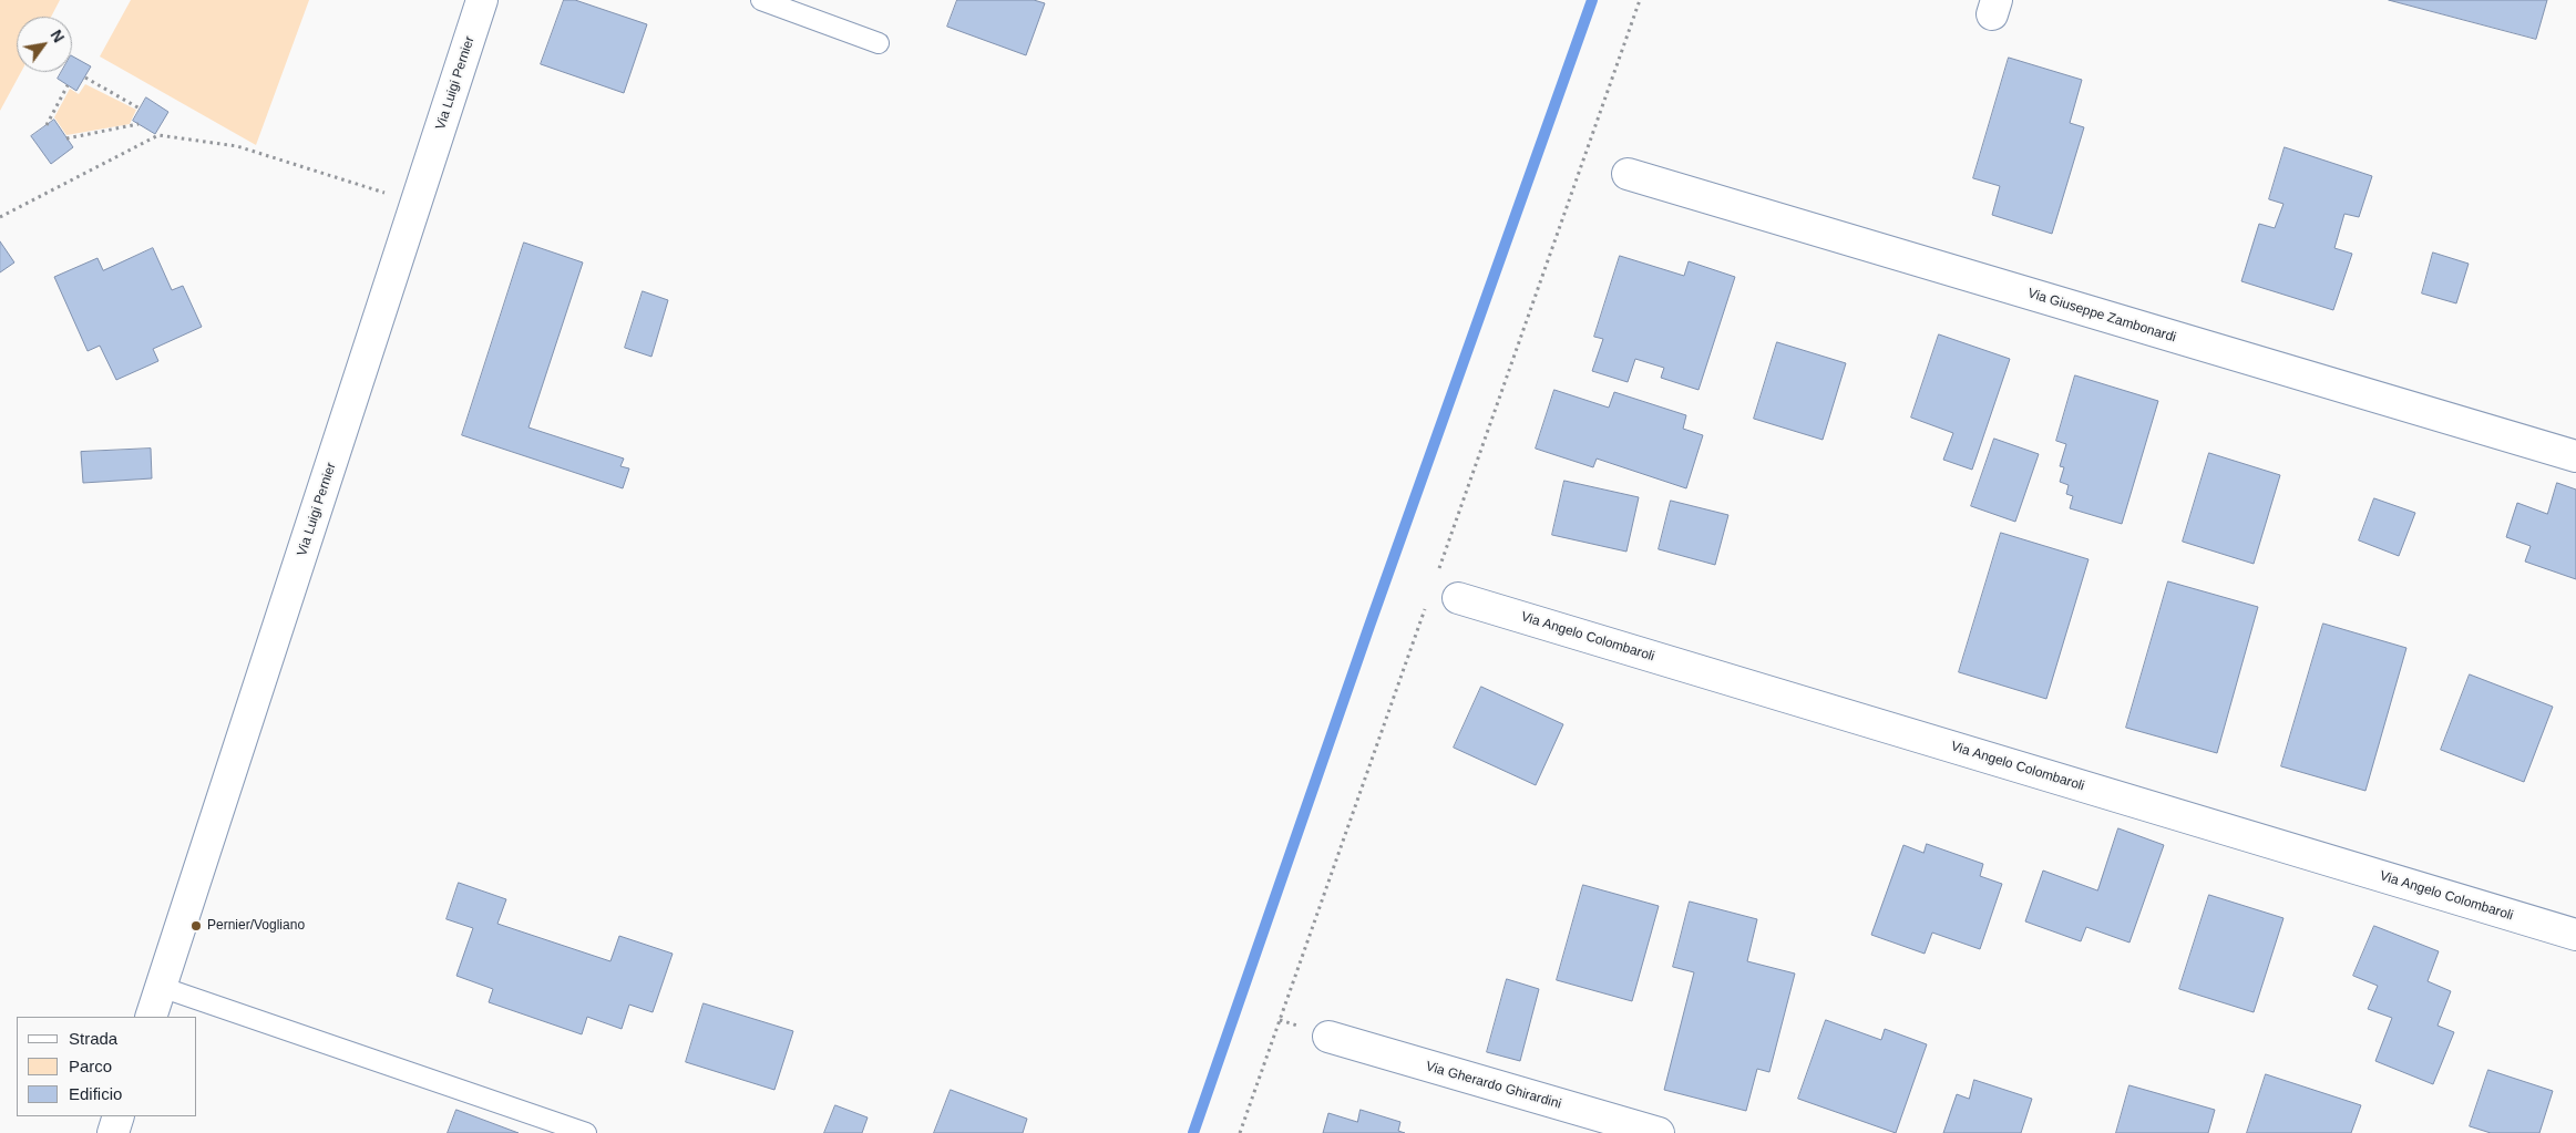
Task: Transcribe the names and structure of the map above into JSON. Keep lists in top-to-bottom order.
{
  "streets": {
    "street": [
      "Via Luigi Pernier",
      "Via Giuseppe Zambonardi",
      "Via Angelo Colombaroli",
      "Via Gherardo Ghirardini"
    ]
  },
  "places": ["Pernier/Vogliano"],
  "legend": ["Strada", "Parco", "Edificio"],
  "north": "top right"
}
